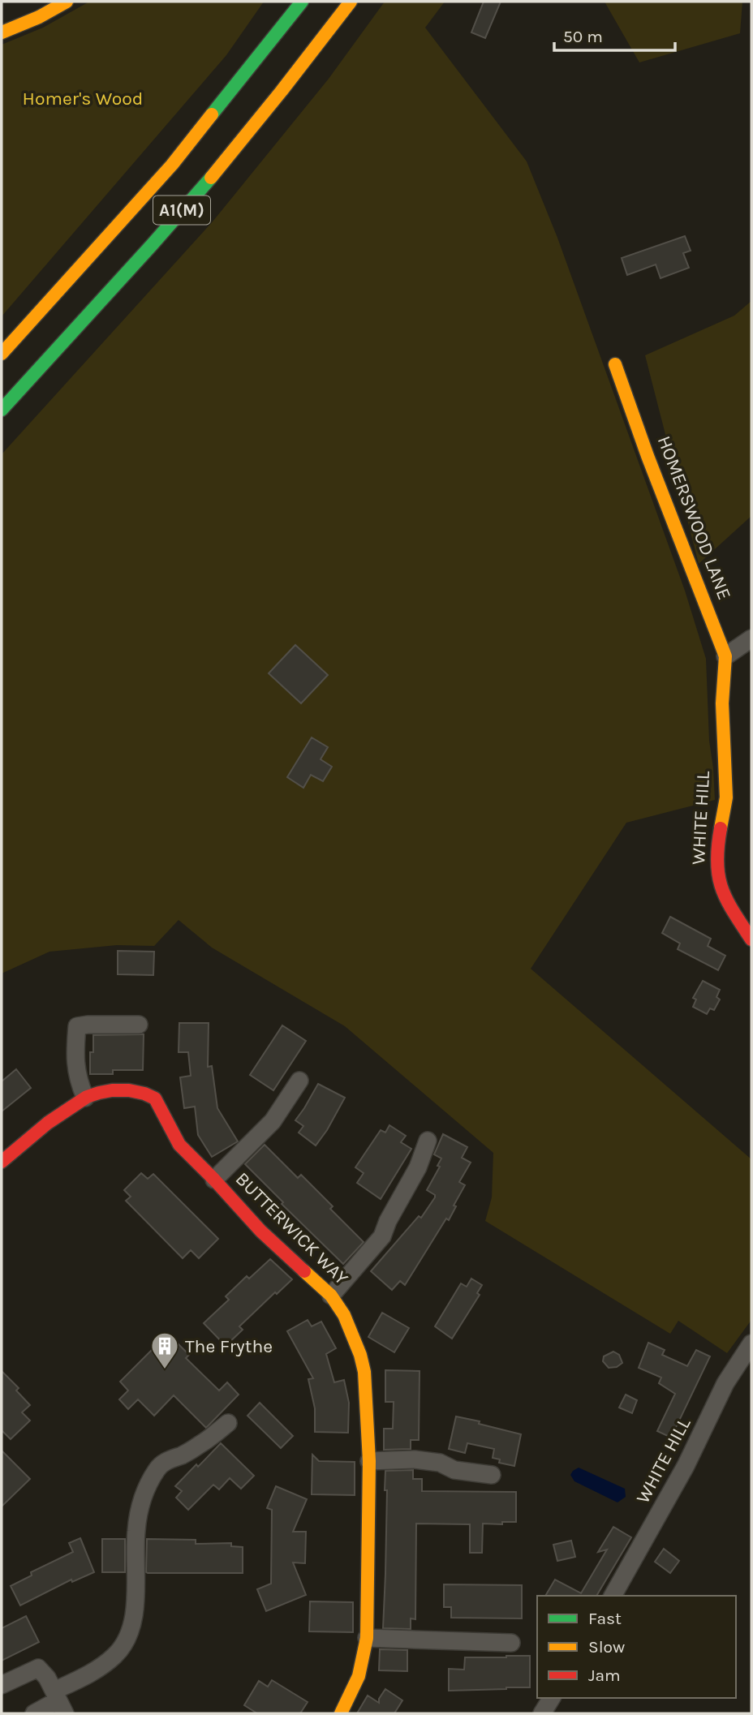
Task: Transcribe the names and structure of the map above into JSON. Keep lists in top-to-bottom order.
{
  "streets": {
    "main road": [
      "A1(M)",
      "HOMERSWOOD LANE",
      "WHITE HILL",
      "BUTTERWICK WAY"
    ]
  },
  "crossings": [
    ["HOMERSWOOD LANE", "WHITE HILL"]
  ],
  "parks": ["Homer's Wood"],
  "places": {
    "building": ["The Frythe"]
  },
  "legend": ["Fast", "Slow", "Jam"],
  "scale_bar": "50 m"
}
